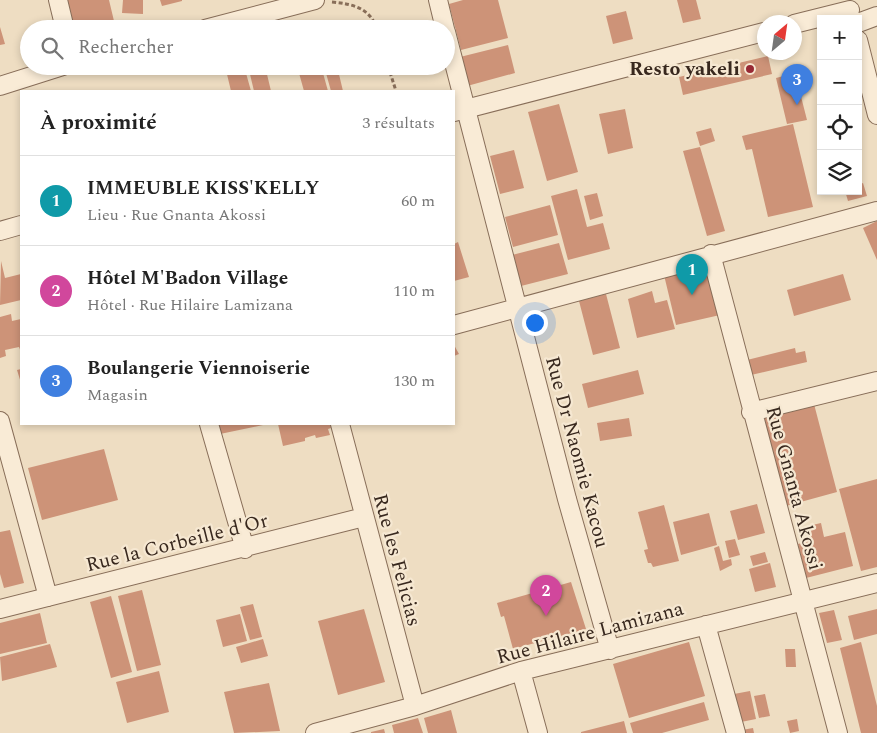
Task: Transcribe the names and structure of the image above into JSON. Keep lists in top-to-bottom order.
{
  "streets": {
    "street": [
      "Rue Dr Naomie Kacou",
      "Rue Gnanta Akossi",
      "Rue la Corbeille d'Or",
      "Rue les Felicias",
      "Rue Hilaire Lamizana"
    ]
  },
  "crossings": [
    ["Rue Dr Naomie Kacou", "Rue Hilaire Lamizana"],
    ["Rue Gnanta Akossi", "Rue Hilaire Lamizana"],
    ["Rue la Corbeille d'Or", "Rue les Felicias"],
    ["Rue les Felicias", "Rue Hilaire Lamizana"]
  ],
  "places": ["Resto yakeli"],
  "north": "top right",
  "page": {
    "map_buttons": ["+", "−"],
    "search": "Rechercher",
    "pins": ["3", "1", "2"],
    "heading": ["À proximité", "3 résultats"],
    "list": [
      {
        "mark": "1",
        "name": "IMMEUBLE KISS'KELLY",
        "note": "Lieu · Rue Gnanta Akossi",
        "value": "60 m"
      },
      {
        "mark": "2",
        "name": "Hôtel M'Badon Village",
        "note": "Hôtel · Rue Hilaire Lamizana",
        "value": "110 m"
      },
      {
        "mark": "3",
        "name": "Boulangerie Viennoiserie",
        "note": "Magasin",
        "value": "130 m"
      }
    ]
  }
}
